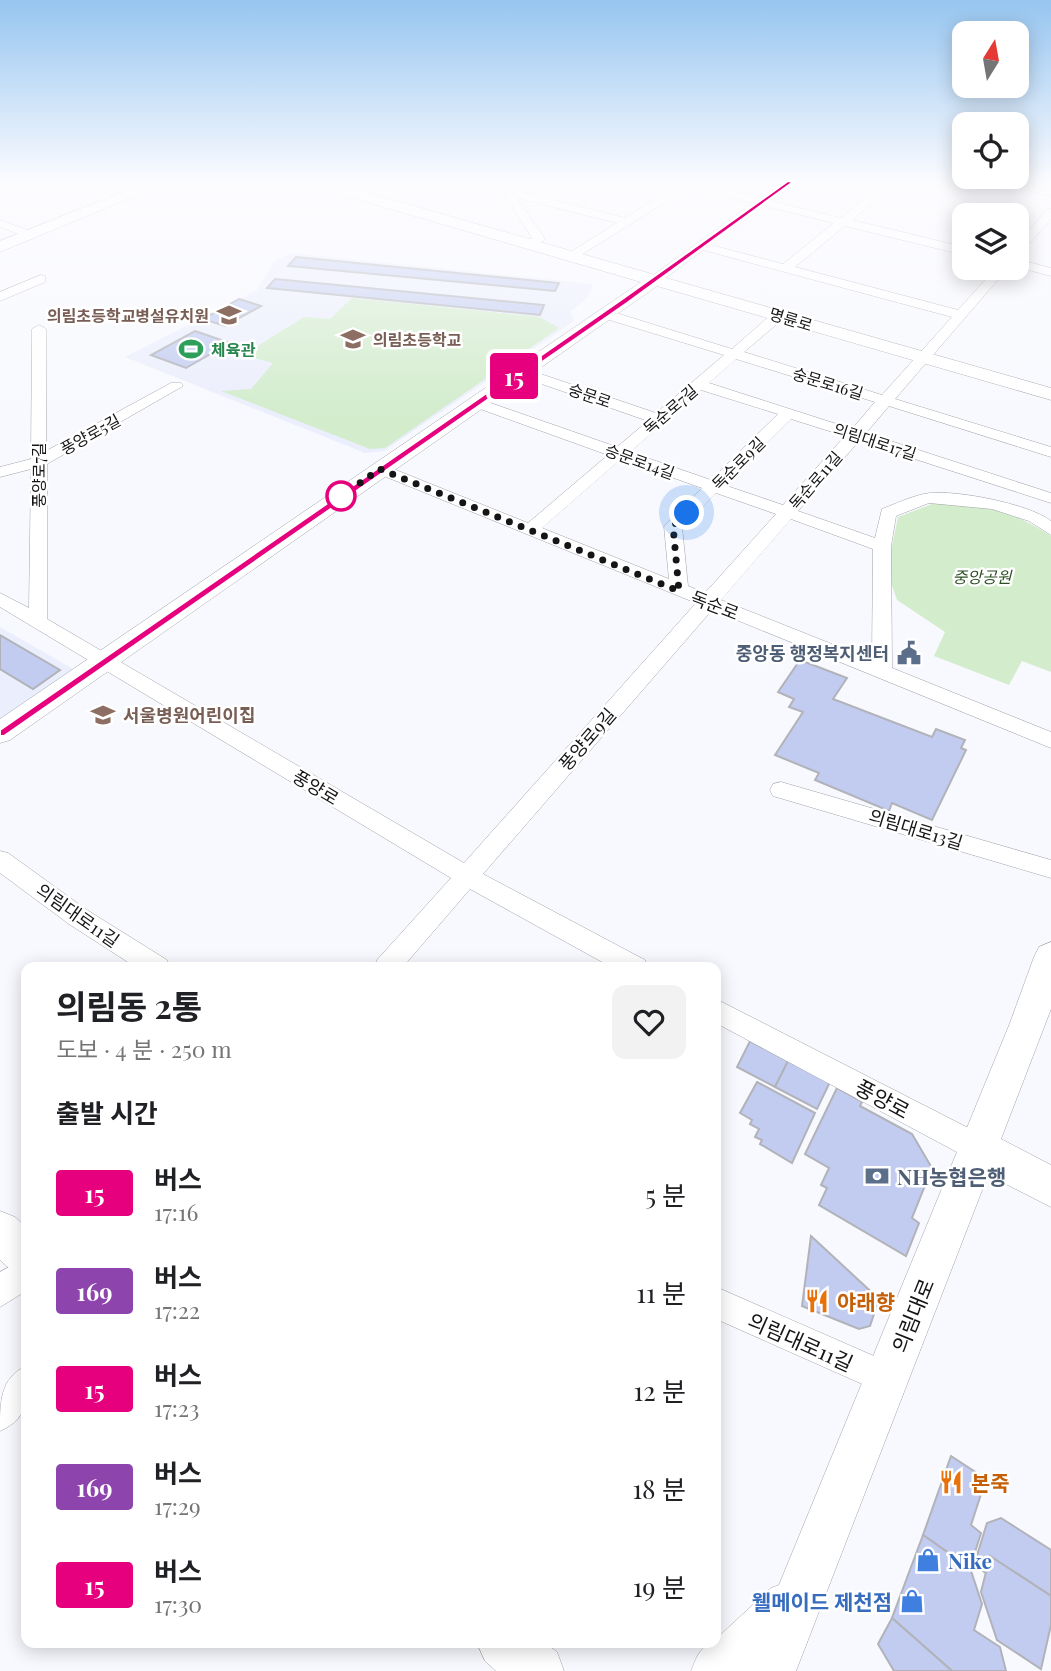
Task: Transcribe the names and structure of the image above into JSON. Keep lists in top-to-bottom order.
{
  "streets": {
    "street": [
      "명륜로",
      "숭문로16길",
      "숭문로",
      "독순로7길",
      "풍양로5길",
      "의림대로17길",
      "숭문로14길",
      "독순로9길",
      "풍양로7길",
      "독순로11길",
      "독순로",
      "풍양로9길",
      "풍양로",
      "의림대로13길",
      "의림대로11길",
      "의림대로"
    ]
  },
  "crossings": [
    ["명륜로", "독순로7길"],
    ["명륜로", "독순로11길"],
    ["숭문로16길", "독순로7길"],
    ["숭문로16길", "독순로11길"],
    ["숭문로", "독순로7길"],
    ["독순로7길", "의림대로17길"],
    ["독순로7길", "숭문로14길"],
    ["독순로7길", "독순로"],
    ["풍양로5길", "풍양로7길"],
    ["의림대로17길", "독순로9길"],
    ["의림대로17길", "독순로11길"],
    ["숭문로14길", "독순로9길"],
    ["숭문로14길", "독순로11길"],
    ["독순로9길", "독순로"],
    ["풍양로7길", "풍양로"],
    ["독순로11길", "독순로"],
    ["독순로11길", "풍양로9길"],
    ["독순로", "풍양로9길"],
    ["풍양로9길", "풍양로"],
    ["풍양로", "의림대로"],
    ["의림대로11길", "의림대로"]
  ],
  "parks": ["중앙공원"],
  "places": {
    "school or university": ["의림초등학교병설유치원", "의림초등학교", "서울병원어린이집"],
    "sports": ["체육관"],
    "public building": ["중앙동 행정복지센터"],
    "bank": ["NH농협은행"],
    "restaurant": ["야래향", "본죽"],
    "shop": ["Nike", "웰메이드 제천점"]
  },
  "lines": ["bus line 15"],
  "north": "top",
  "page": {
    "on_map": "15",
    "heading": [
      ["의림동 2통", "도보 · 4 분 · 250 m"],
      "출발 시간"
    ],
    "list": [
      {
        "mark": "15",
        "name": "버스",
        "note": "17:16",
        "value": "5 분"
      },
      {
        "mark": "169",
        "name": "버스",
        "note": "17:22",
        "value": "11 분"
      },
      {
        "mark": "15",
        "name": "버스",
        "note": "17:23",
        "value": "12 분"
      },
      {
        "mark": "169",
        "name": "버스",
        "note": "17:29",
        "value": "18 분"
      },
      {
        "mark": "15",
        "name": "버스",
        "note": "17:30",
        "value": "19 분"
      }
    ]
  }
}
